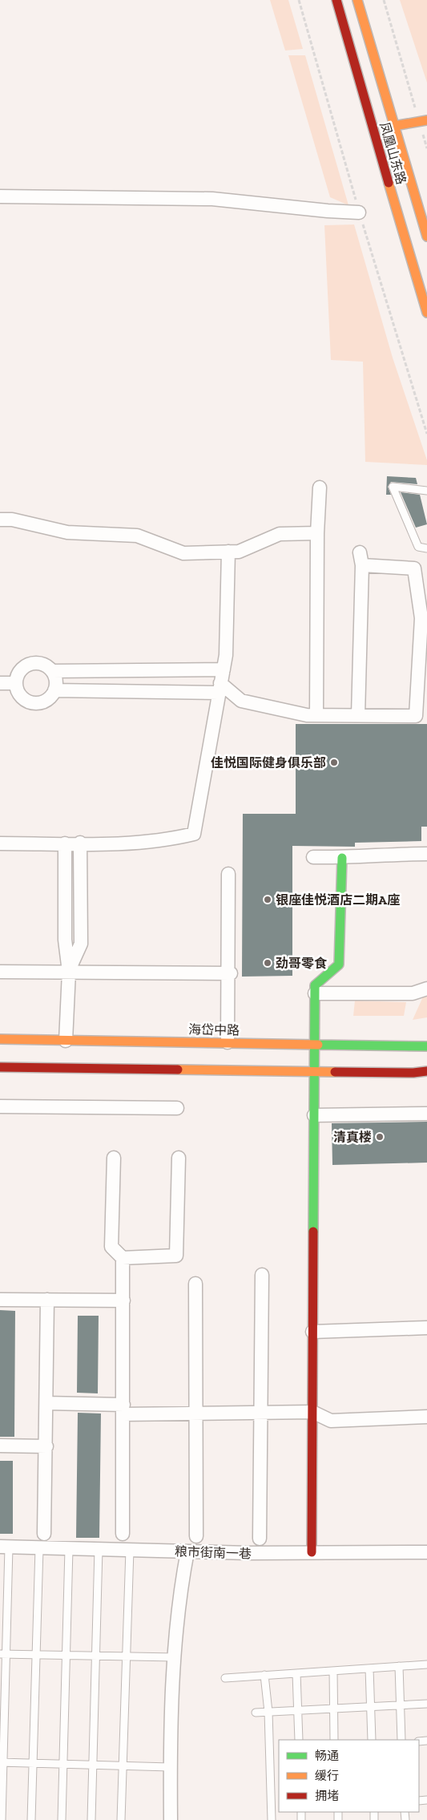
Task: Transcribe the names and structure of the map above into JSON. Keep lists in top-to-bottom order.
{
  "streets": {
    "main road": ["凤凰山东路", "海岱中路"],
    "street": ["粮市街南一巷"]
  },
  "places": [
    "佳悦国际健身俱乐部",
    "银座佳悦酒店二期A座",
    "劲哥零食",
    "清真楼"
  ],
  "legend": ["畅通", "缓行", "拥堵"]
}
